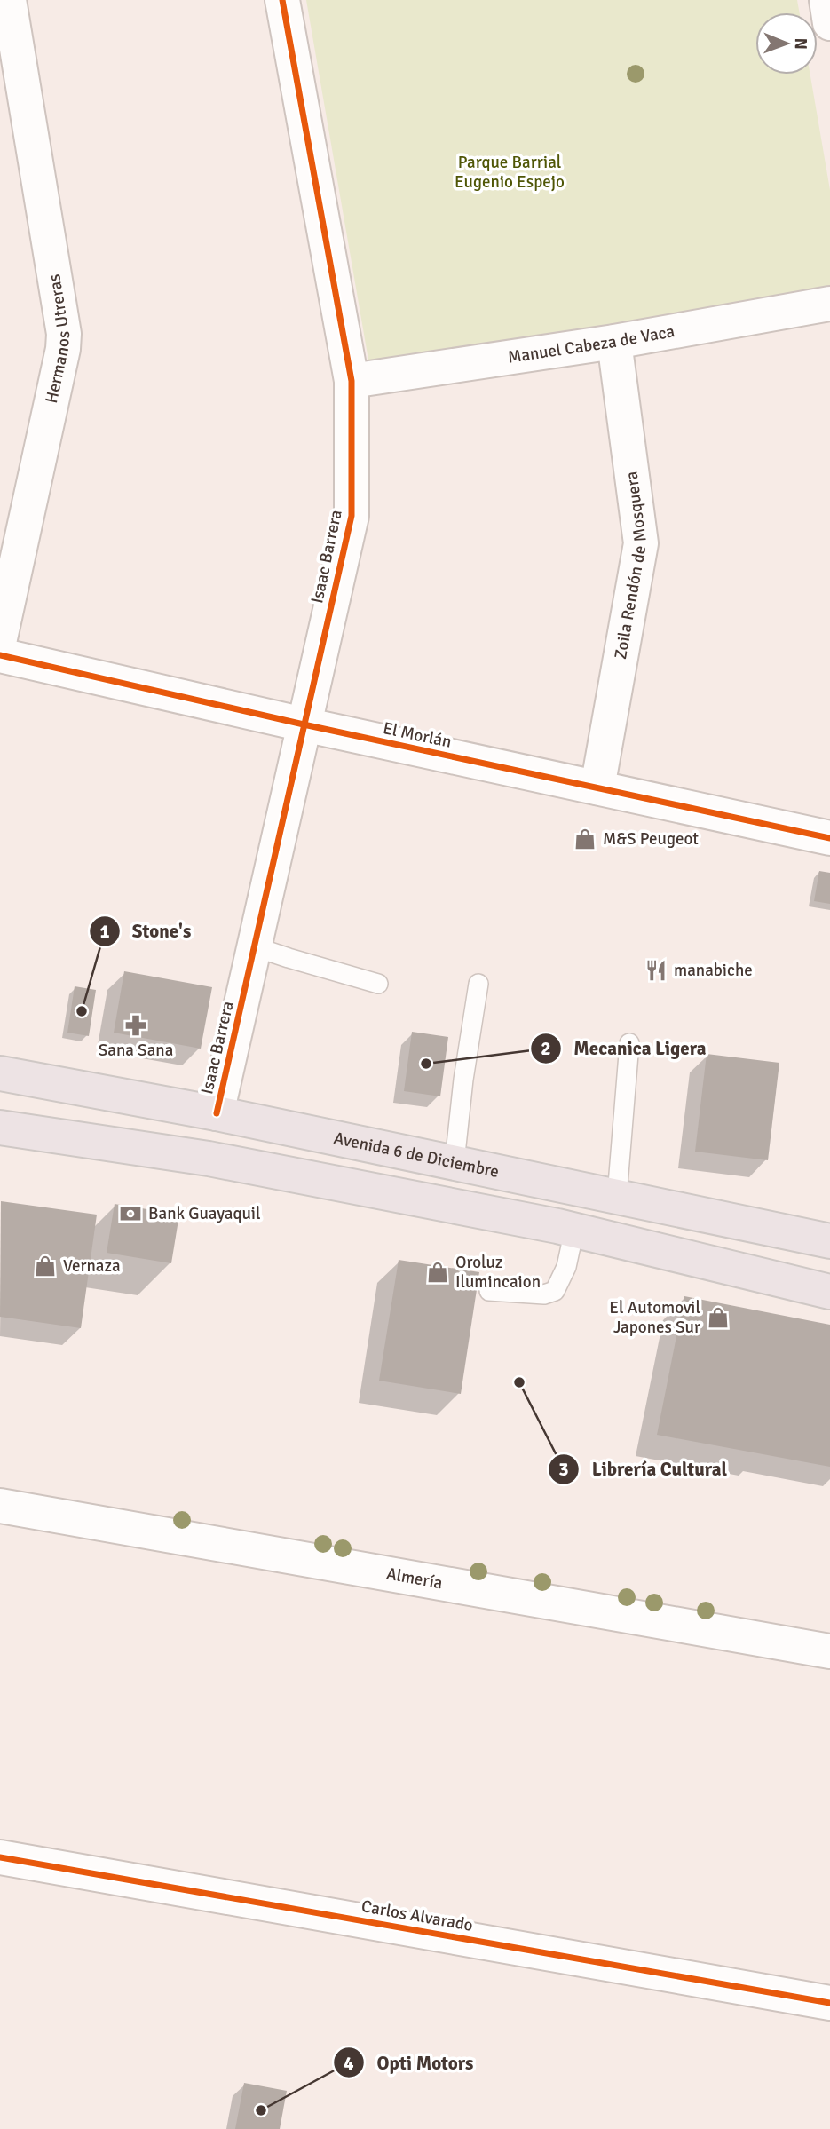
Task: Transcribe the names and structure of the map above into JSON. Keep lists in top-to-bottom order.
{
  "streets": {
    "main road": ["Avenida 6 de Diciembre"],
    "street": [
      "Hermanos Utreras",
      "Manuel Cabeza de Vaca",
      "Isaac Barrera",
      "Zoila Rendón de Mosquera",
      "El Morlán",
      "Almería",
      "Carlos Alvarado"
    ]
  },
  "crossings": [
    ["Manuel Cabeza de Vaca", "Isaac Barrera"],
    ["Manuel Cabeza de Vaca", "Zoila Rendón de Mosquera"],
    ["Isaac Barrera", "El Morlán"],
    ["Isaac Barrera", "Avenida 6 de Diciembre"],
    ["Zoila Rendón de Mosquera", "El Morlán"]
  ],
  "parks": ["Parque Barrial Eugenio Espejo"],
  "places": {
    "shop": [
      "M&S Peugeot",
      "Vernaza",
      "Oroluz Ilumincaion",
      "El Automovil Japones Sur"
    ],
    "restaurant": ["manabiche"],
    "other": [
      "Stone's",
      "Mecanica Ligera",
      "Librería Cultural",
      "Opti Motors"
    ],
    "pharmacy": ["Sana Sana"],
    "bank": ["Bank Guayaquil"]
  },
  "north": "right"
}
